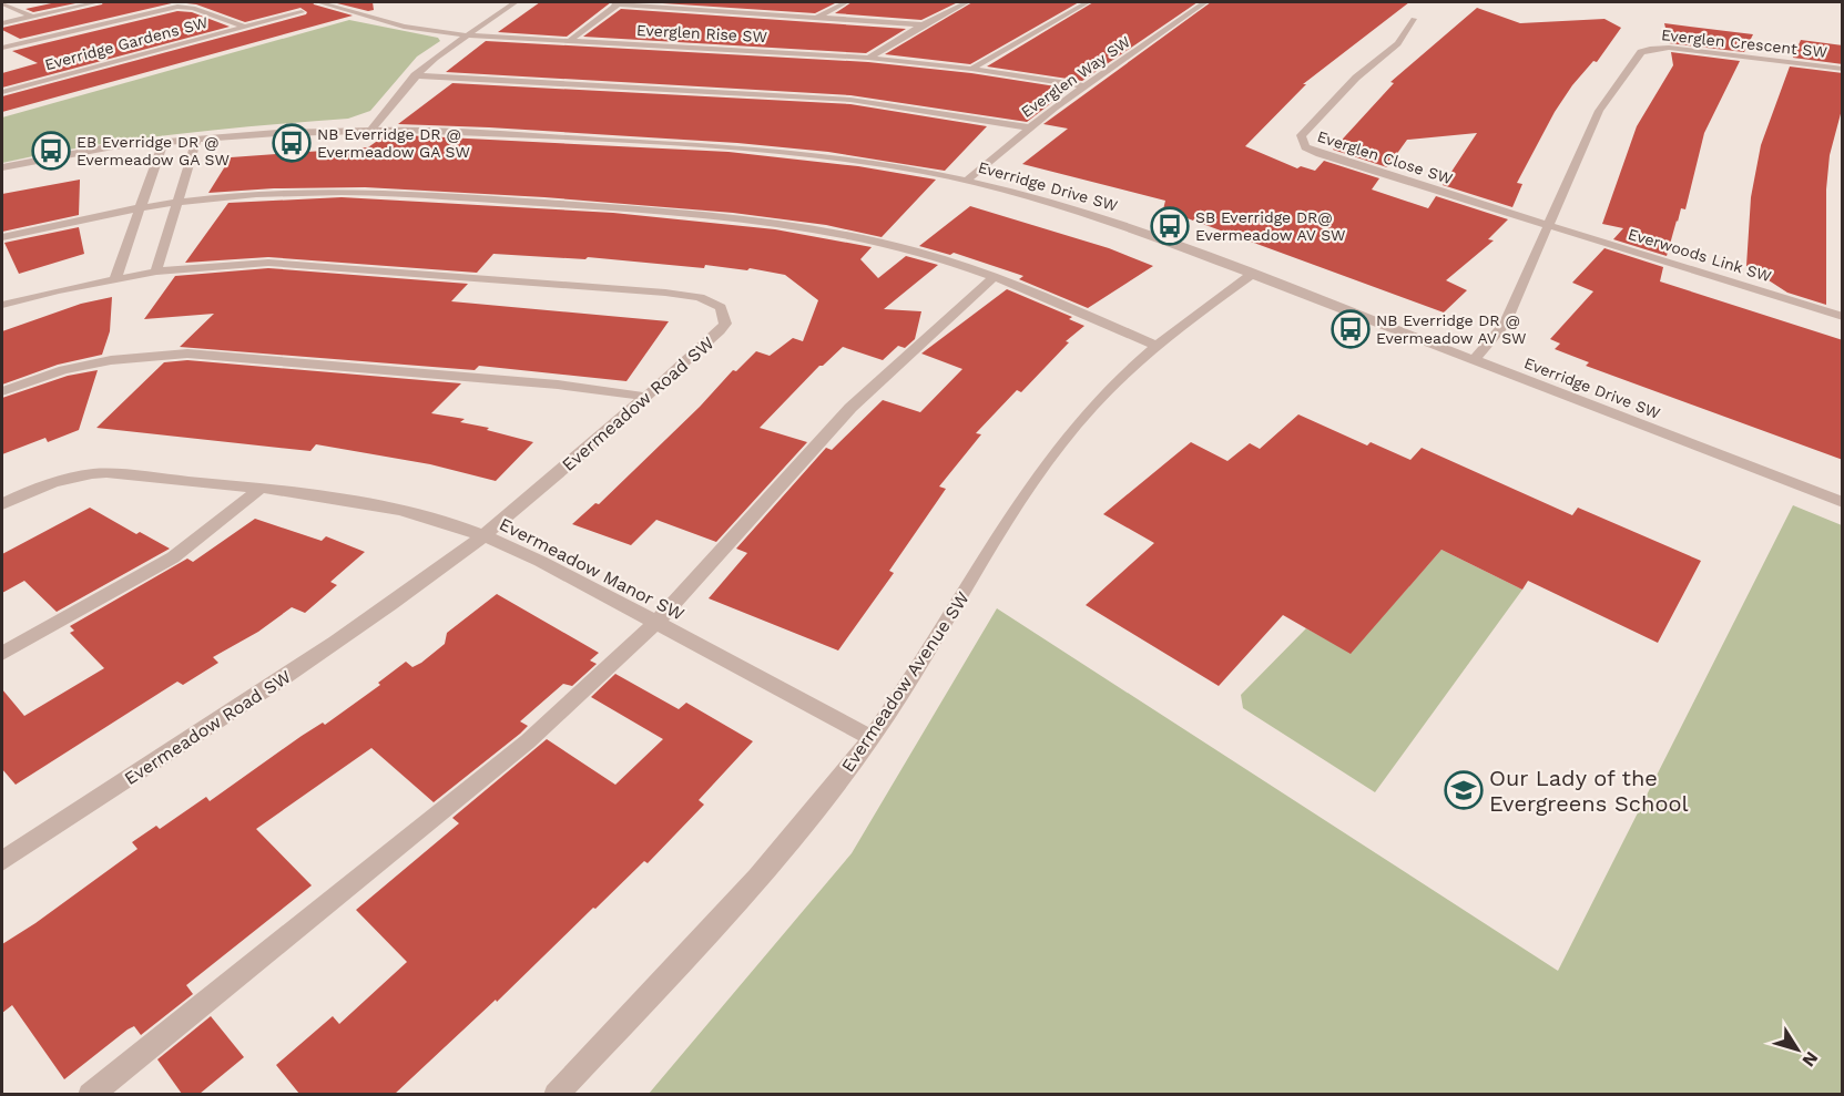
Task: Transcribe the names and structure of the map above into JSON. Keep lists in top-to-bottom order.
{
  "streets": {
    "street": [
      "Everglen Rise SW",
      "Everridge Gardens SW",
      "Everglen Crescent SW",
      "Everglen Way SW",
      "Everglen Close SW",
      "Everridge Drive SW",
      "Everwoods Link SW",
      "Evermeadow Road SW",
      "Evermeadow Manor SW",
      "Evermeadow Avenue SW"
    ]
  },
  "crossings": [
    ["Everglen Rise SW", "Everglen Way SW"],
    ["Everglen Crescent SW", "Everglen Close SW"],
    ["Everglen Crescent SW", "Everwoods Link SW"],
    ["Everglen Way SW", "Everridge Drive SW"],
    ["Everglen Close SW", "Everwoods Link SW"],
    ["Everridge Drive SW", "Evermeadow Avenue SW"],
    ["Evermeadow Road SW", "Evermeadow Manor SW"],
    ["Evermeadow Manor SW", "Evermeadow Avenue SW"]
  ],
  "places": {
    "bus stop": [
      "NB Everridge DR @ Evermeadow GA SW",
      "EB Everridge DR @ Evermeadow GA SW",
      "SB Everridge DR@ Evermeadow AV SW",
      "NB Everridge DR @ Evermeadow AV SW"
    ],
    "school or university": ["Our Lady of the Evergreens School"]
  },
  "north": "bottom right"
}
